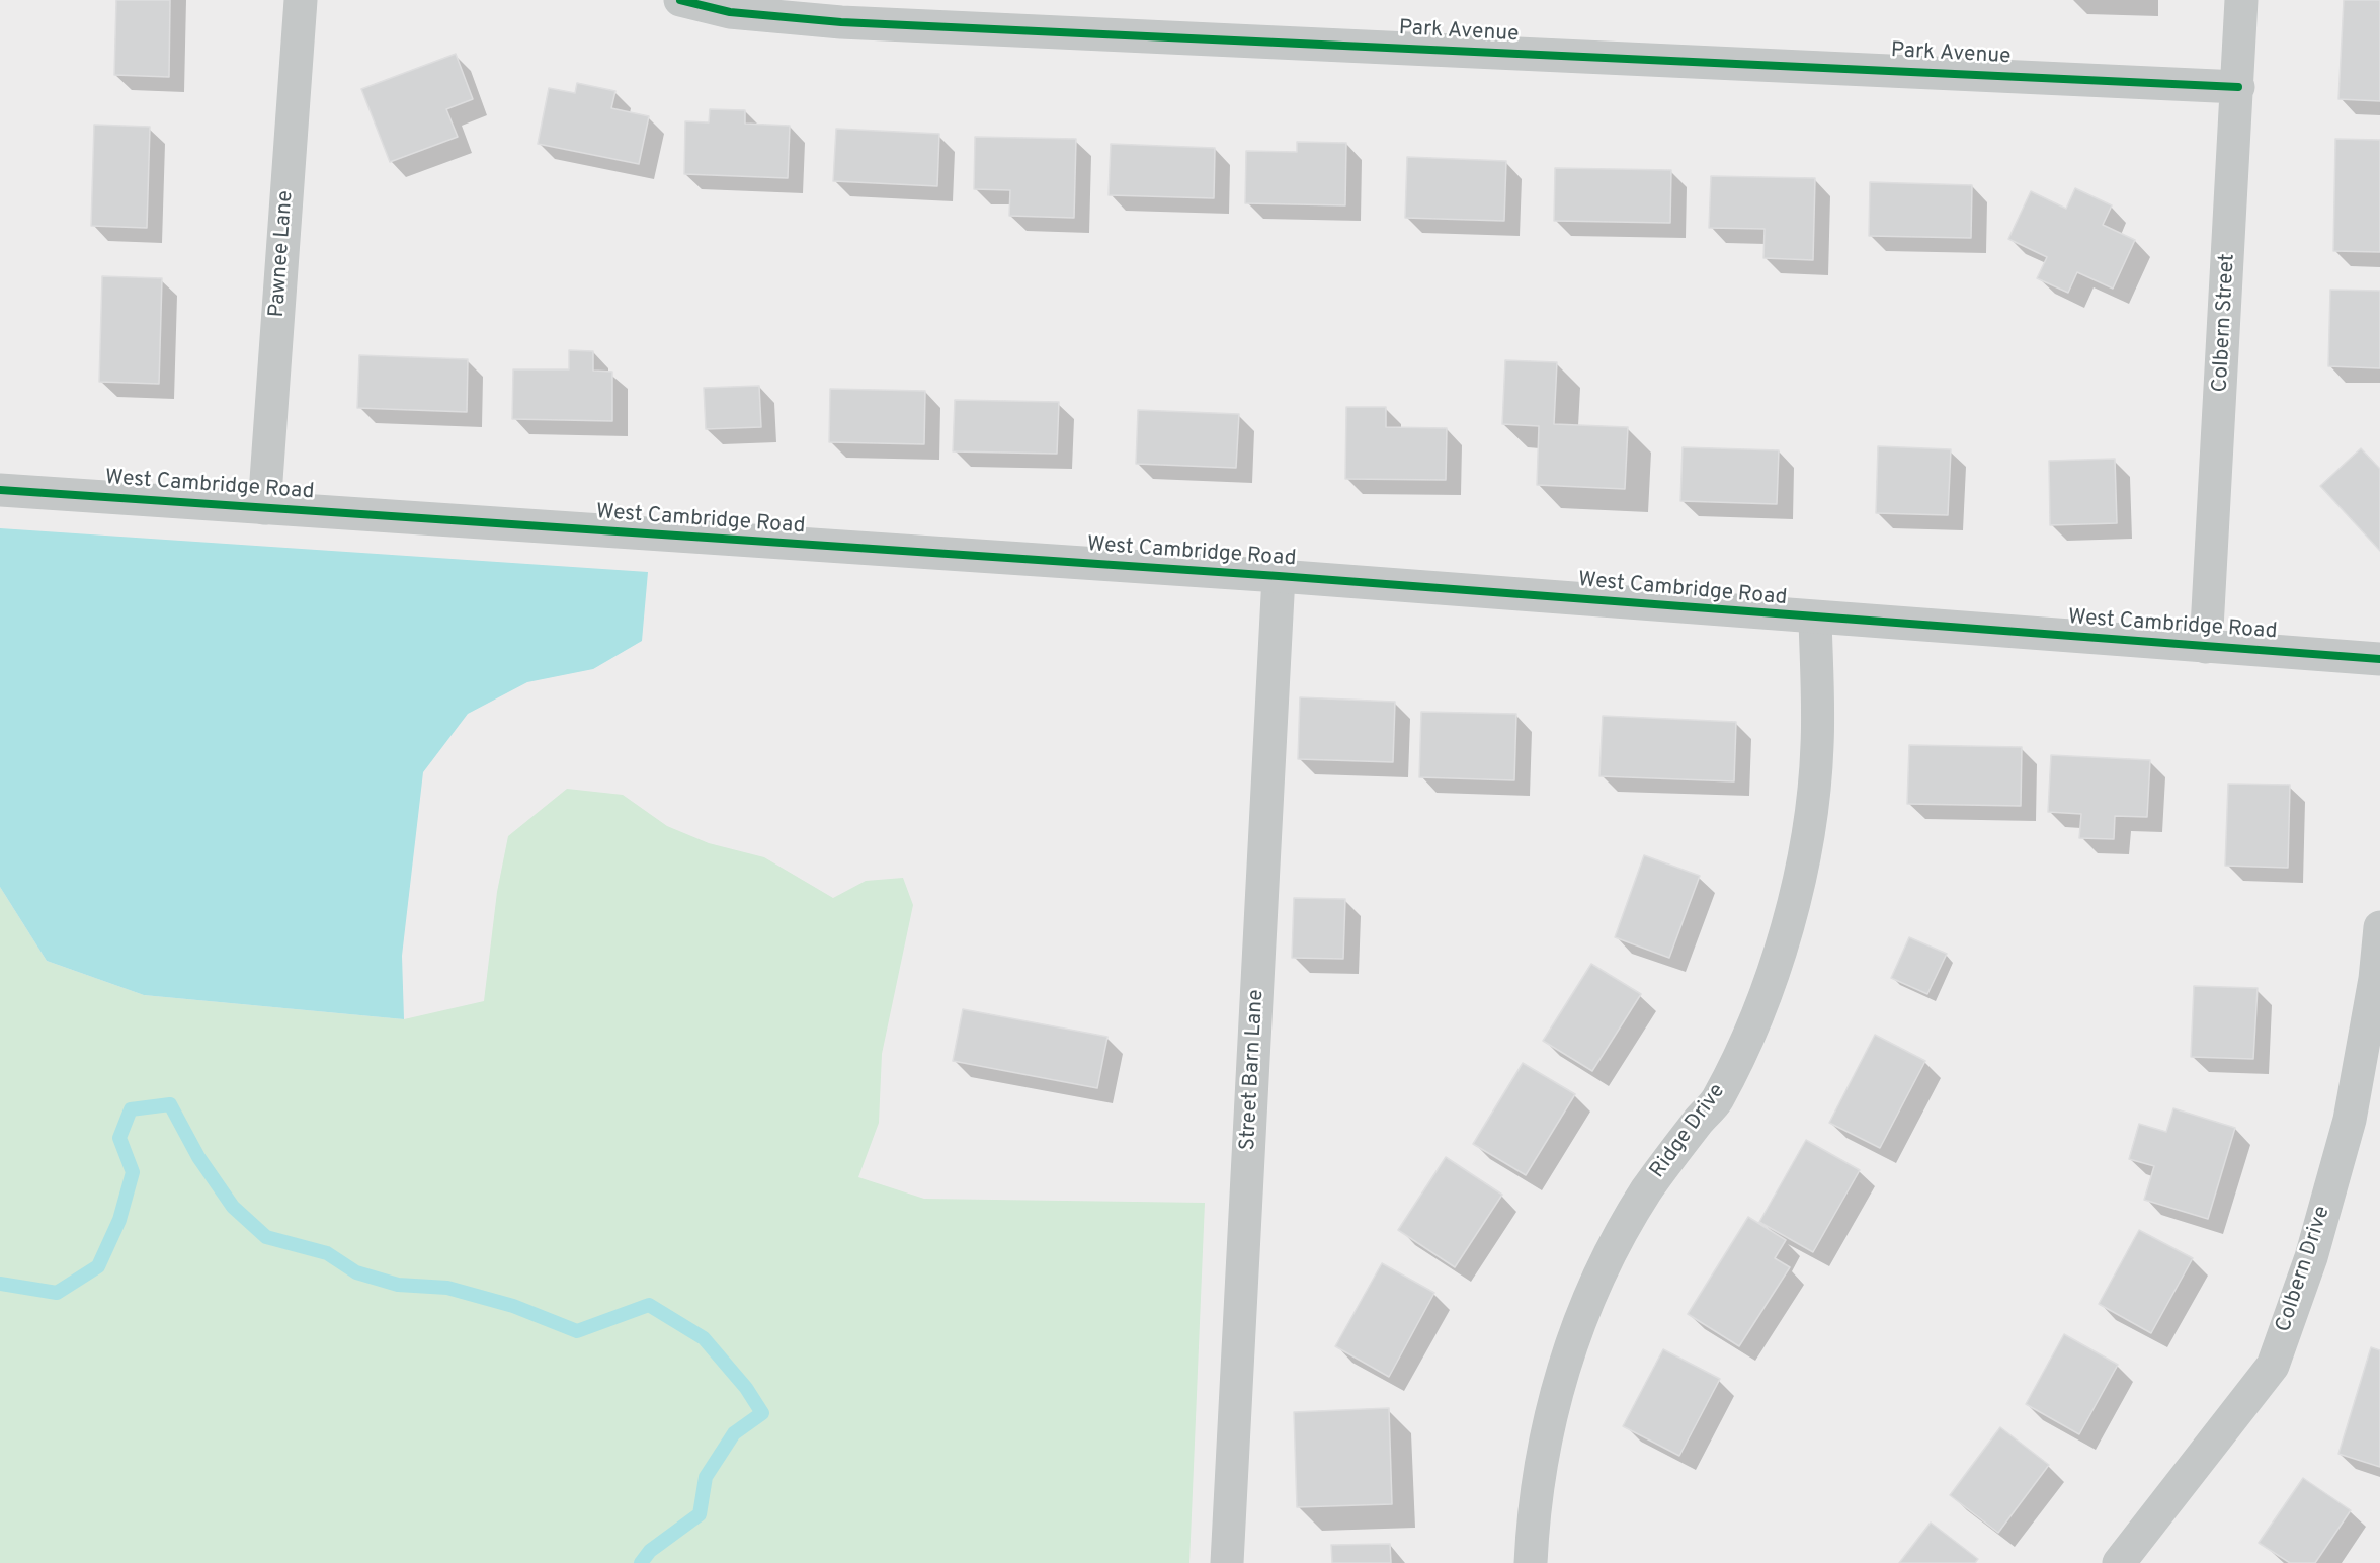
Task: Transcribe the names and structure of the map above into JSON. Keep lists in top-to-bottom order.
{
  "streets": {
    "street": [
      "Park Avenue",
      "Pawnee Lane",
      "Colbern Street",
      "West Cambridge Road",
      "Street Barn Lane",
      "Ridge Drive",
      "Colbern Drive"
    ]
  },
  "crossings": [
    ["Park Avenue", "Colbern Street"],
    ["Pawnee Lane", "West Cambridge Road"],
    ["Colbern Street", "West Cambridge Road"],
    ["West Cambridge Road", "Street Barn Lane"],
    ["West Cambridge Road", "Ridge Drive"]
  ]
}
